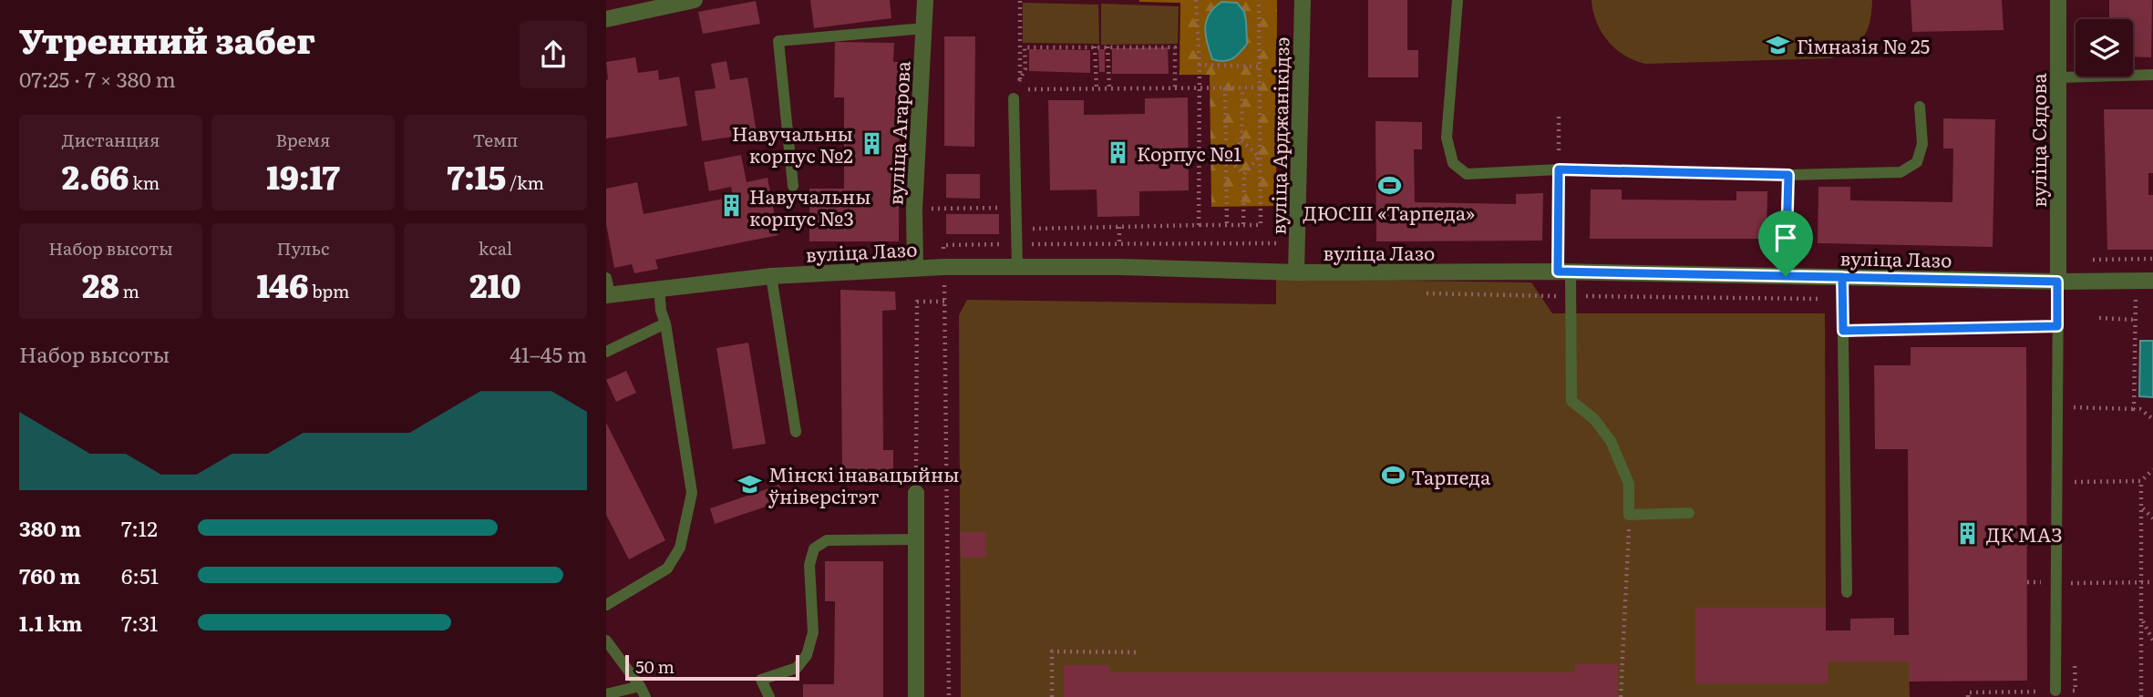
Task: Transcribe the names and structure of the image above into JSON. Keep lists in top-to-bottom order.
{
  "streets": {
    "street": [
      "вуліца Агарова",
      "вуліца Арджанікідзэ",
      "вуліца Сядова",
      "вуліца Лазо"
    ]
  },
  "crossings": [
    ["вуліца Агарова", "вуліца Лазо"],
    ["вуліца Арджанікідзэ", "вуліца Лазо"],
    ["вуліца Сядова", "вуліца Лазо"]
  ],
  "places": {
    "school or university": ["Гімназія № 25", "Мінскі інавацыйны ўніверсітэт"],
    "building": [
      "Навучальны корпус №2",
      "Корпус №1",
      "Навучальны корпус №3",
      "ДК МАЗ"
    ],
    "sports": ["ДЮСШ «Тарпеда»", "Тарпеда"]
  },
  "scale_bar": "50 m",
  "page": {
    "heading": ["Утренний забег", "07:25 · 7 × 380 m"],
    "stats": [
      ["Дистанция", "2.66 km"],
      ["Время", "19:17"],
      ["Темп", "7:15 /km"],
      ["Набор высоты", "28 m"],
      ["Пульс", "146 bpm"],
      ["kcal", "210"]
    ],
    "chart": ["Набор высоты", "41–45 m"],
    "list": [
      {
        "name": "380 m",
        "note": "7:12"
      },
      {
        "name": "760 m",
        "note": "6:51"
      },
      {
        "name": "1.1 km",
        "note": "7:31"
      }
    ],
    "scale": "50 m"
  }
}
